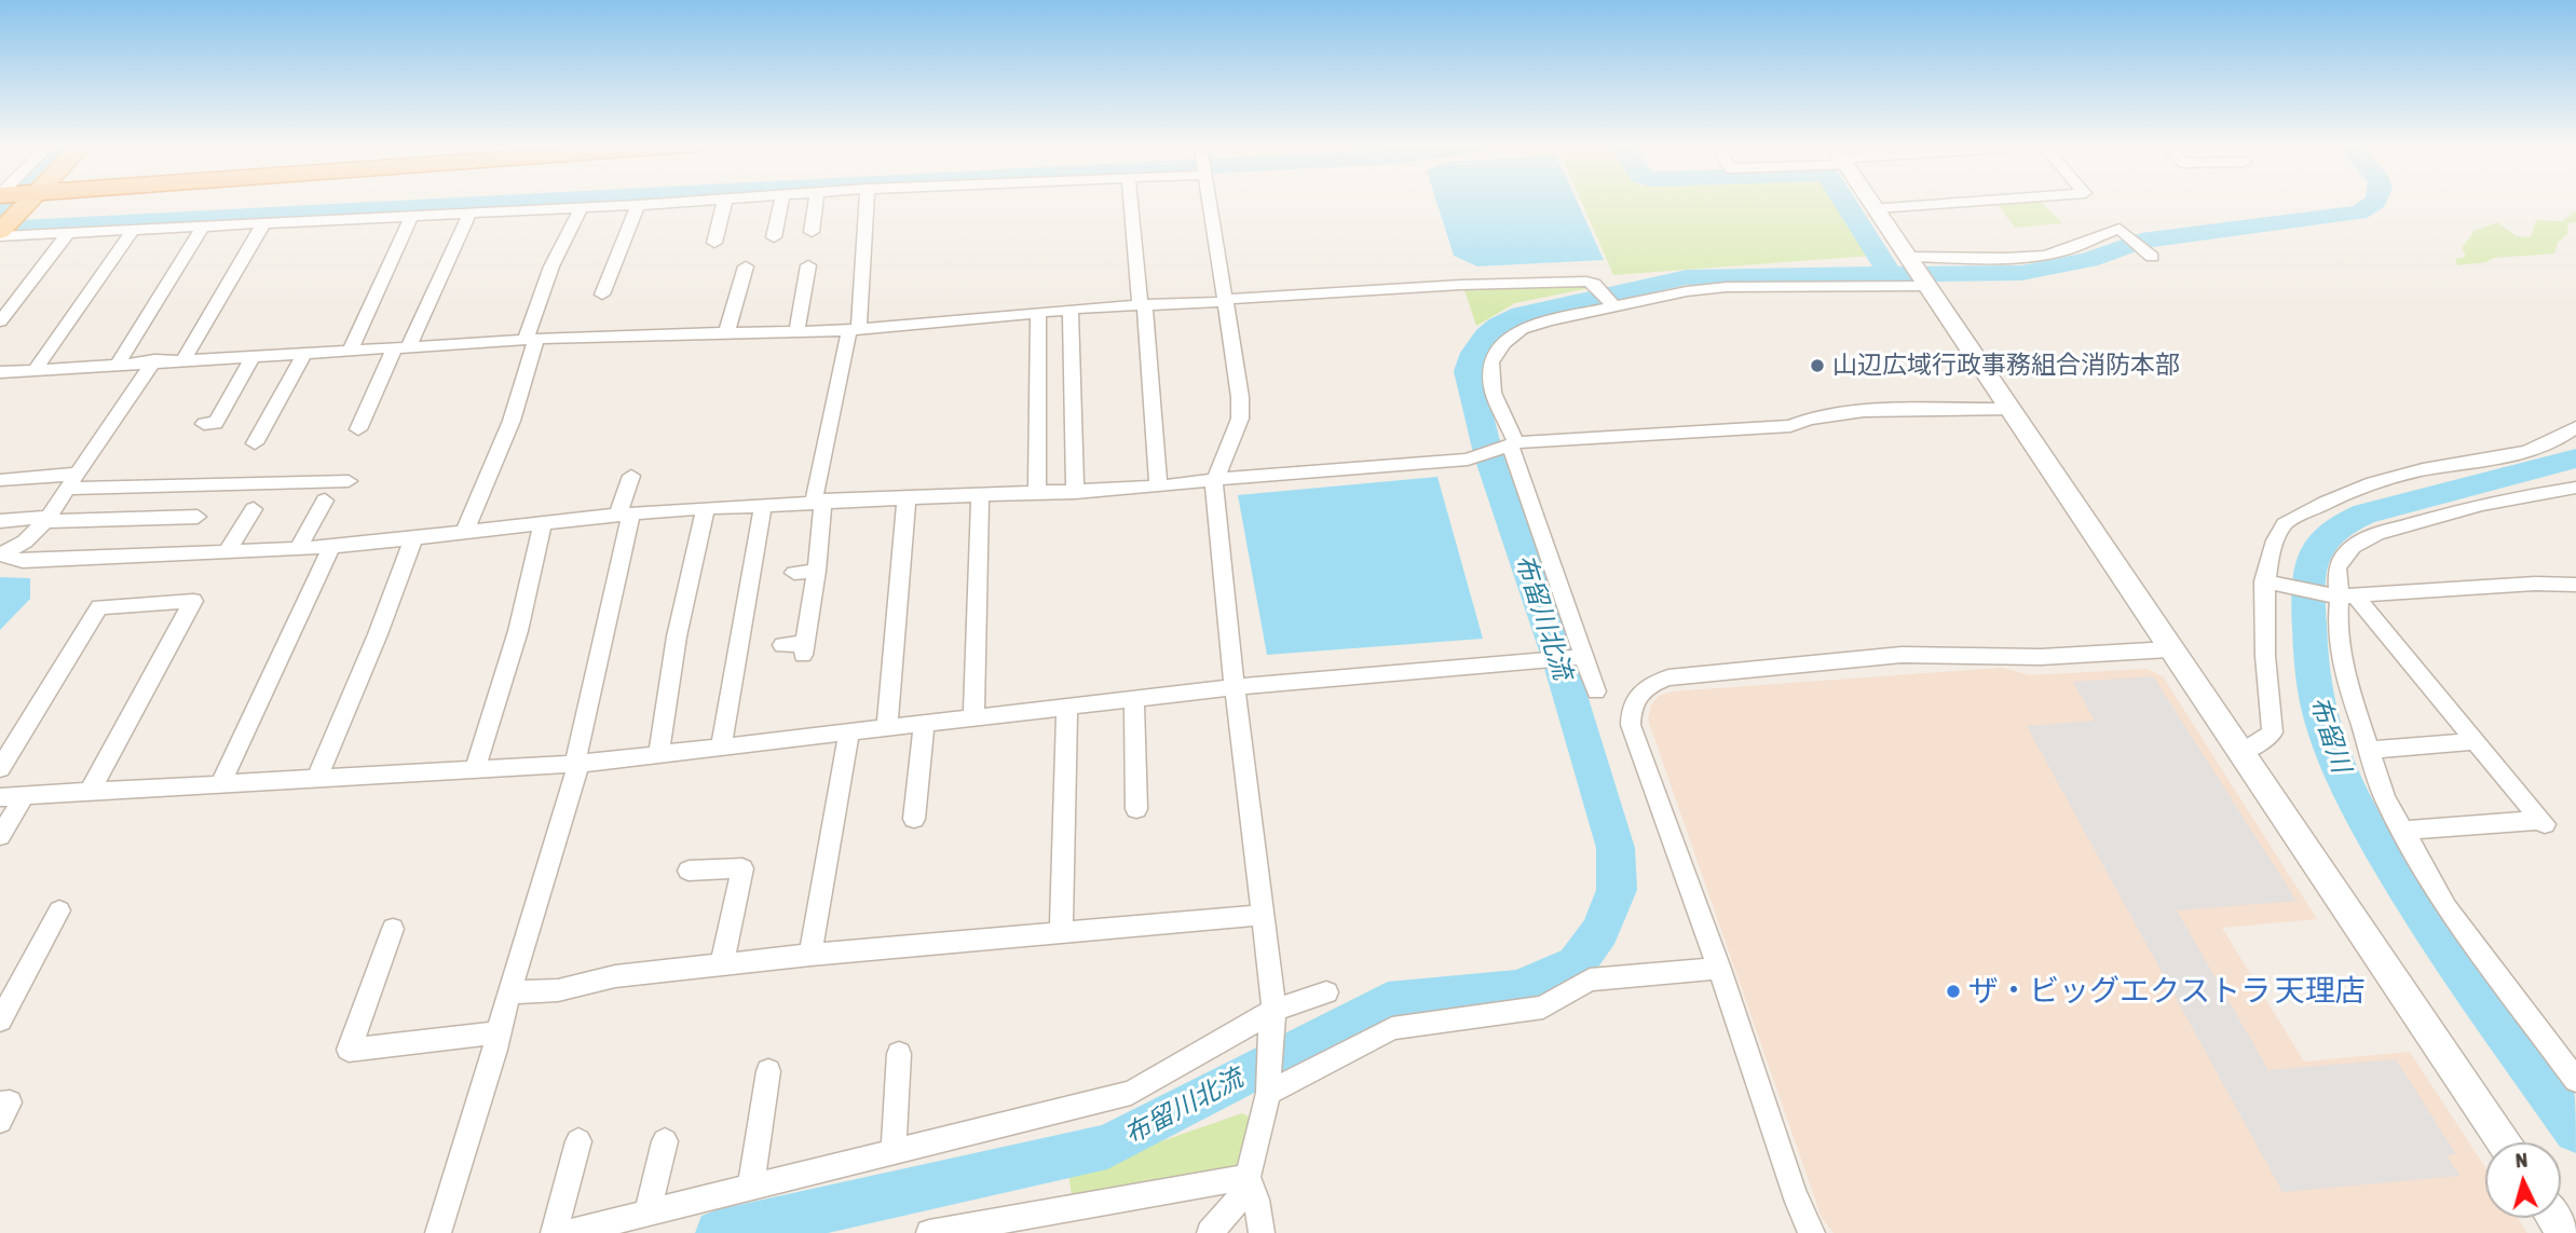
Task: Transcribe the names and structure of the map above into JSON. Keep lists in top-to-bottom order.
{
  "water": ["布留川北流", "布留川"],
  "places": ["山辺広域行政事務組合消防本部", "ザ・ビッグエクストラ 天理店"],
  "north": "top"
}
